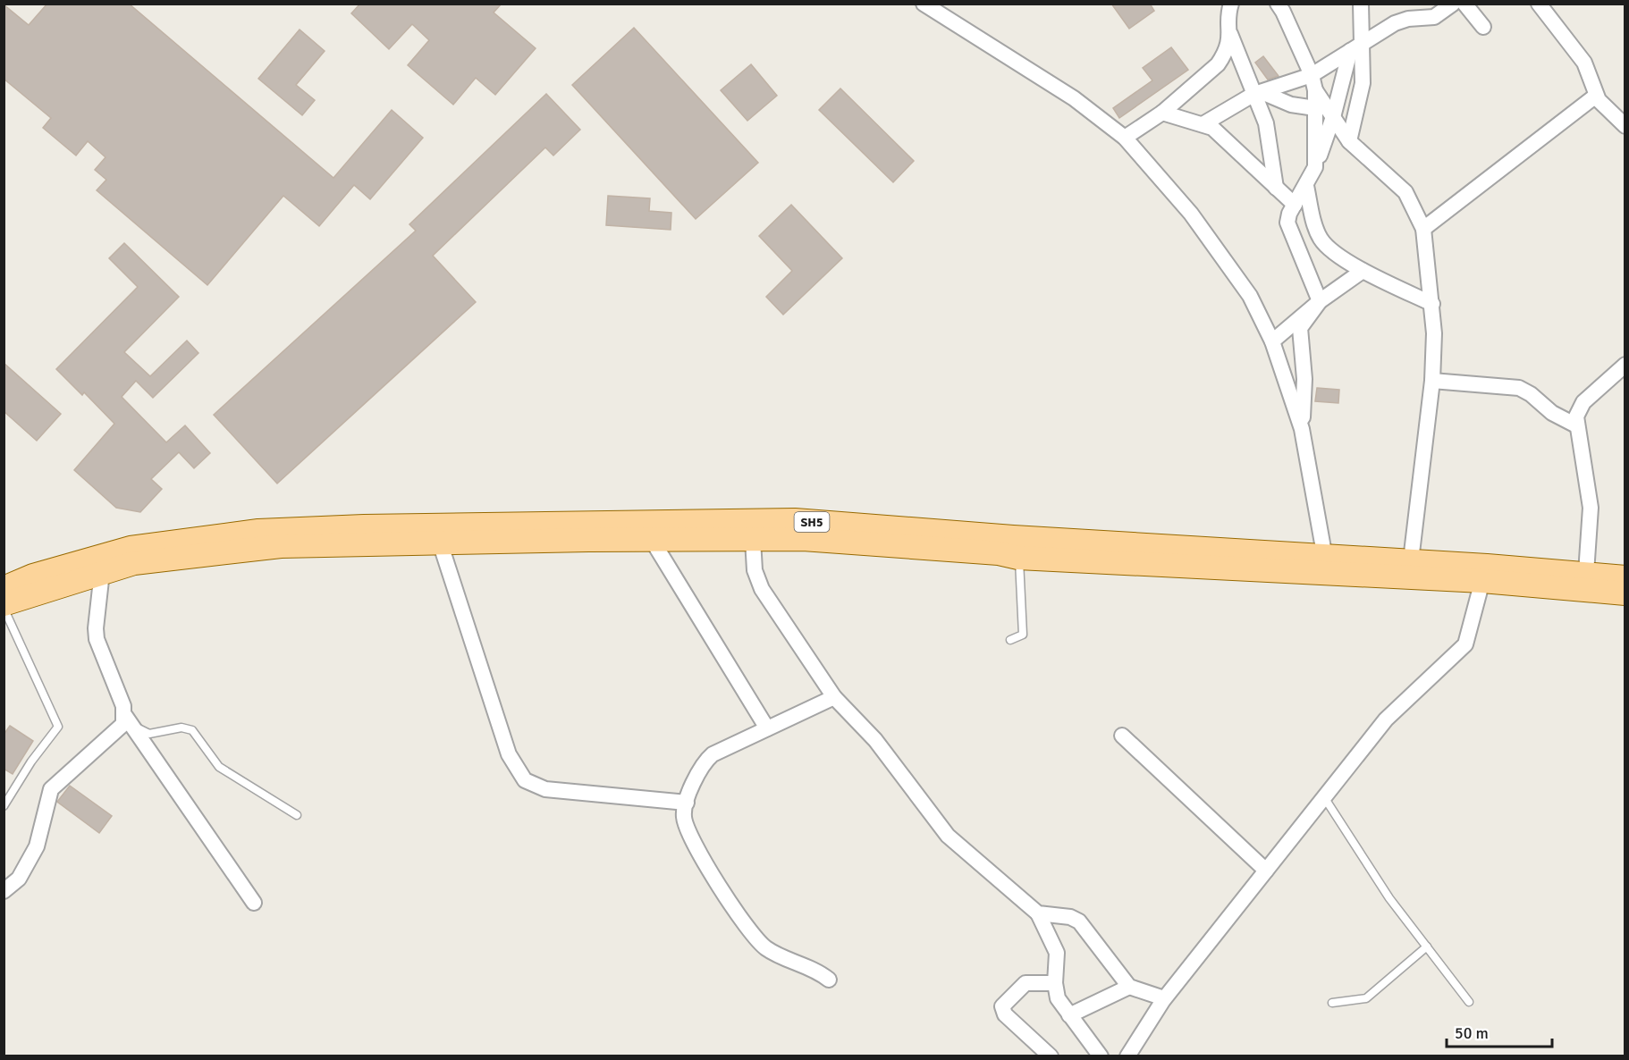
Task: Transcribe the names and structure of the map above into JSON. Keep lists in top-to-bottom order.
{
  "streets": {
    "main road": ["SH5"]
  },
  "scale_bar": "50 m"
}
